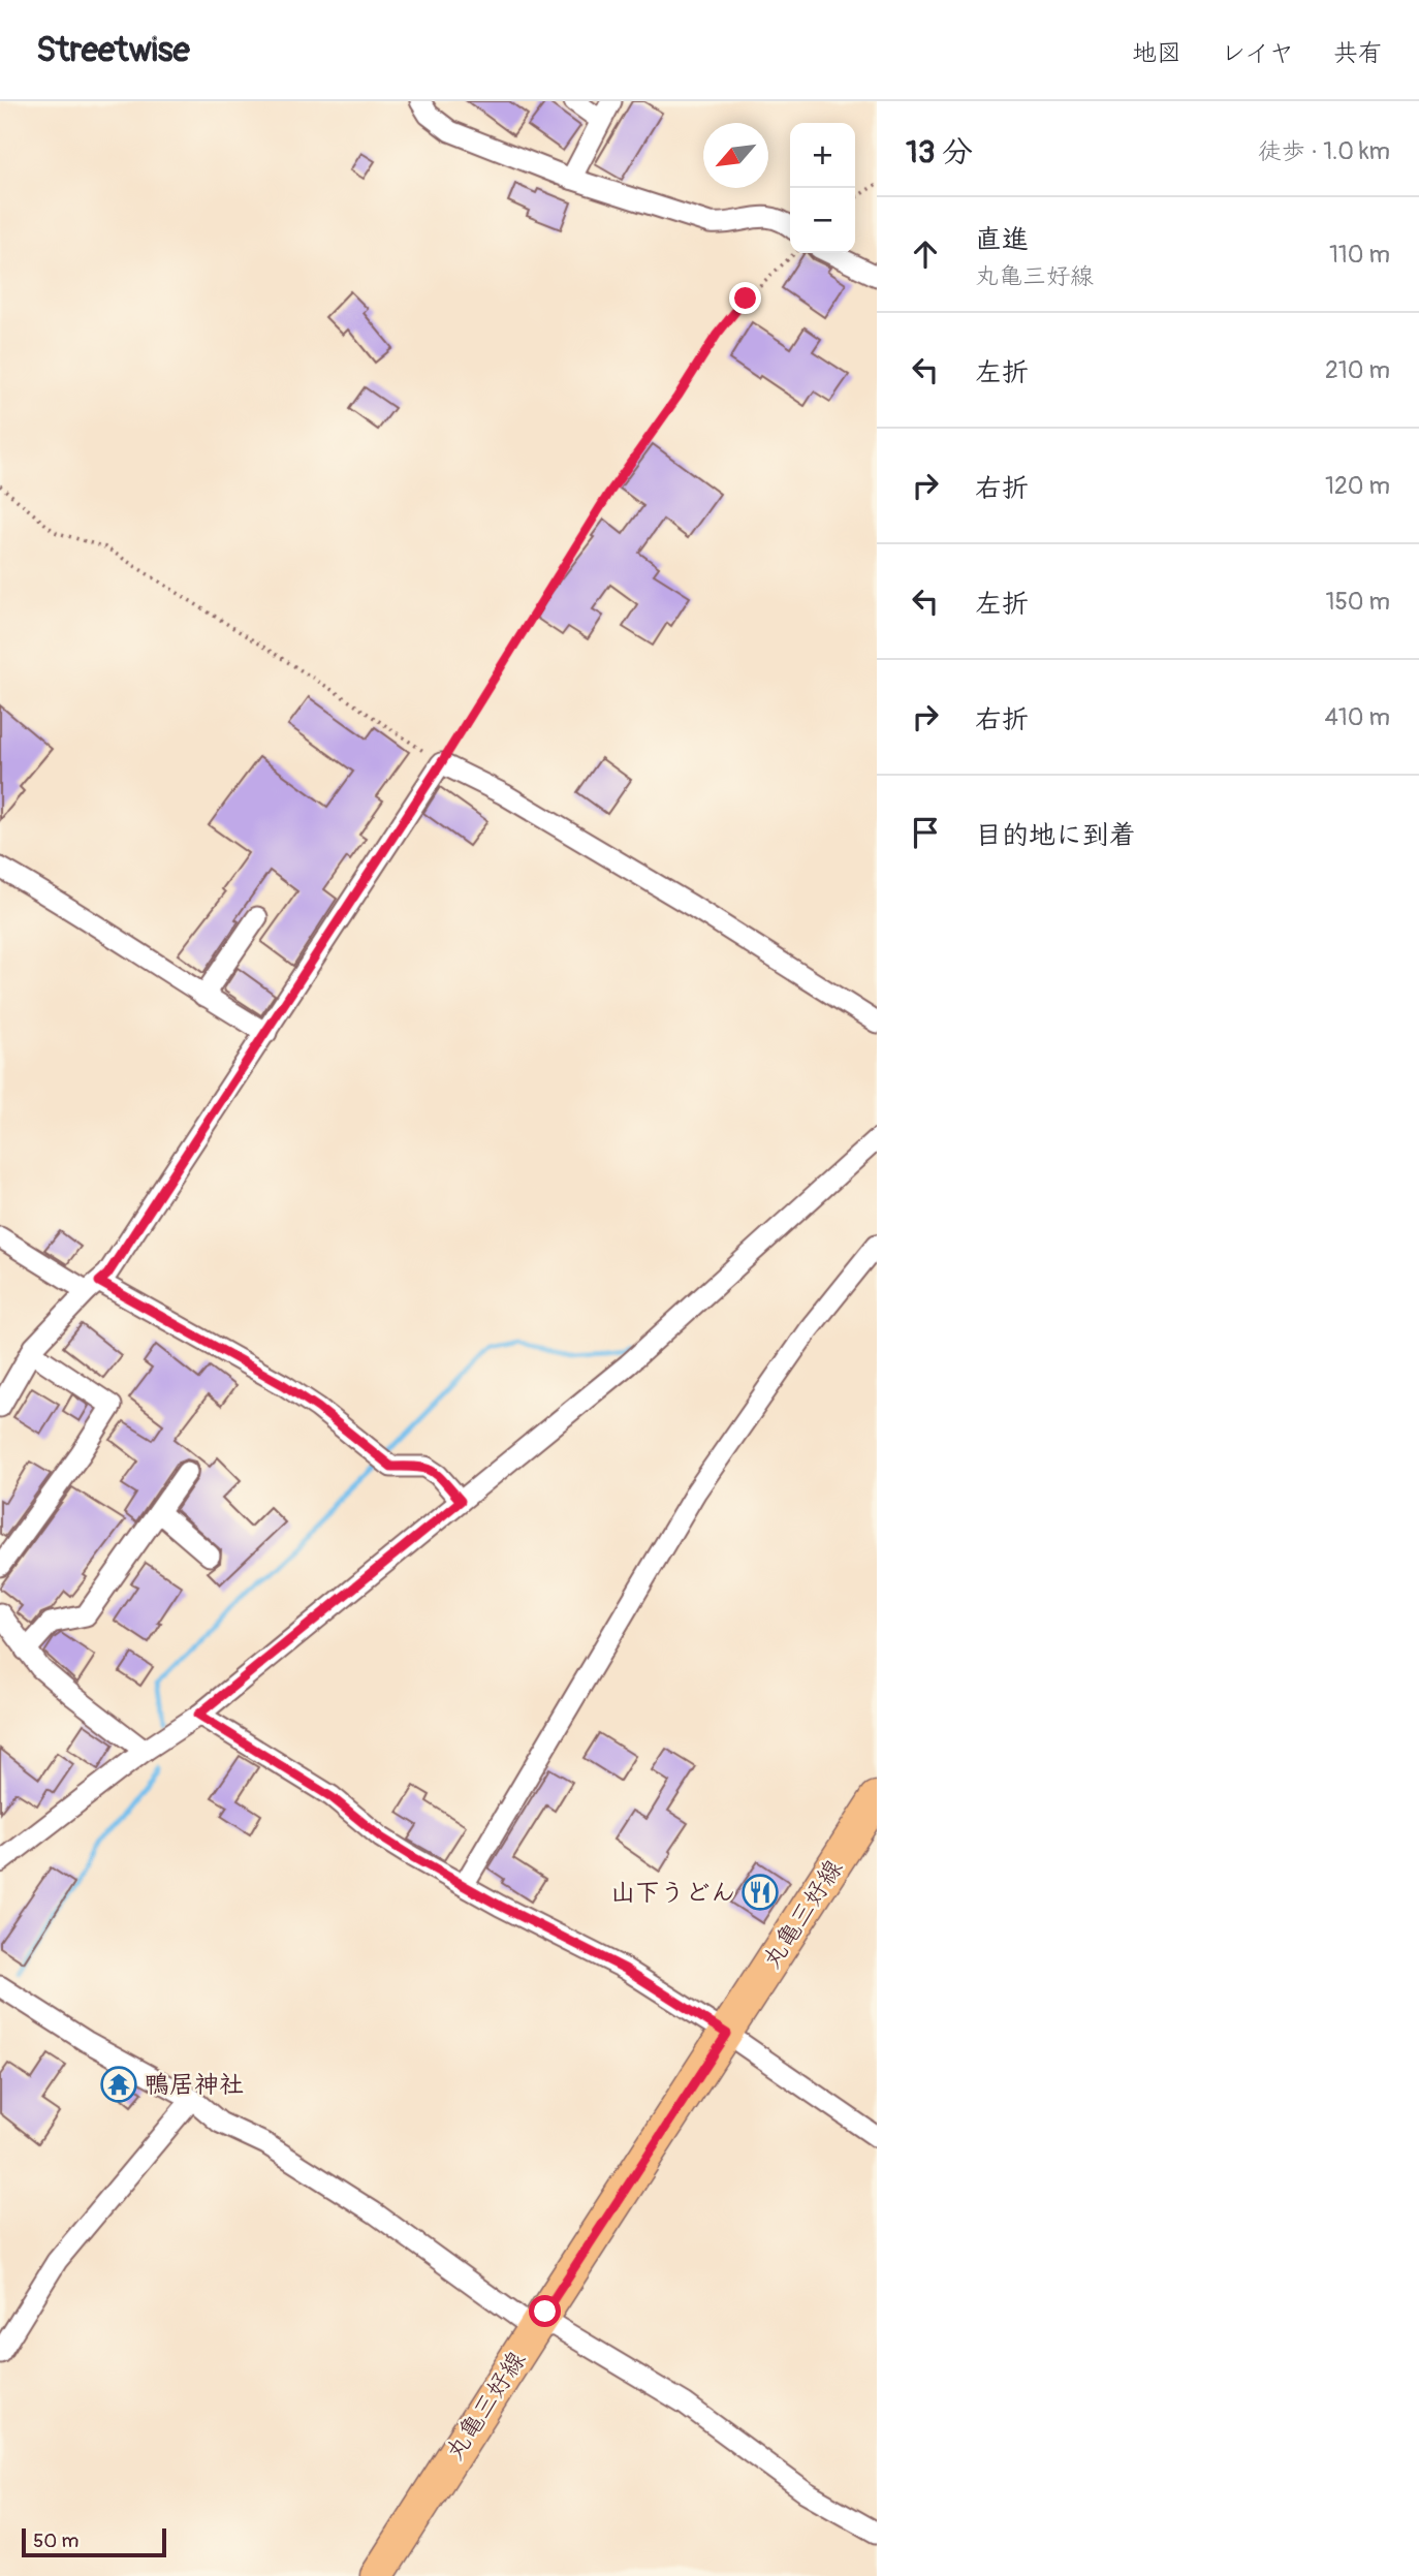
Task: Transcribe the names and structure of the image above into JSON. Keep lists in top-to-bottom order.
{
  "streets": {
    "main road": ["丸亀三好線"]
  },
  "places": {
    "restaurant": ["山下うどん"],
    "temple": ["鴨居神社"]
  },
  "scale_bar": "50 m",
  "north": "bottom left",
  "page": {
    "header": "Streetwise",
    "nav": ["地図", "レイヤ", "共有"],
    "heading": ["13 分", "徒歩 · 1.0 km"],
    "map_buttons": ["+", "−"],
    "list": [
      ["直進", "丸亀三好線", "110 m"],
      ["左折", "210 m"],
      ["右折", "120 m"],
      ["左折", "150 m"],
      ["右折", "410 m"],
      "目的地に到着"
    ],
    "scale": "50 m"
  }
}
